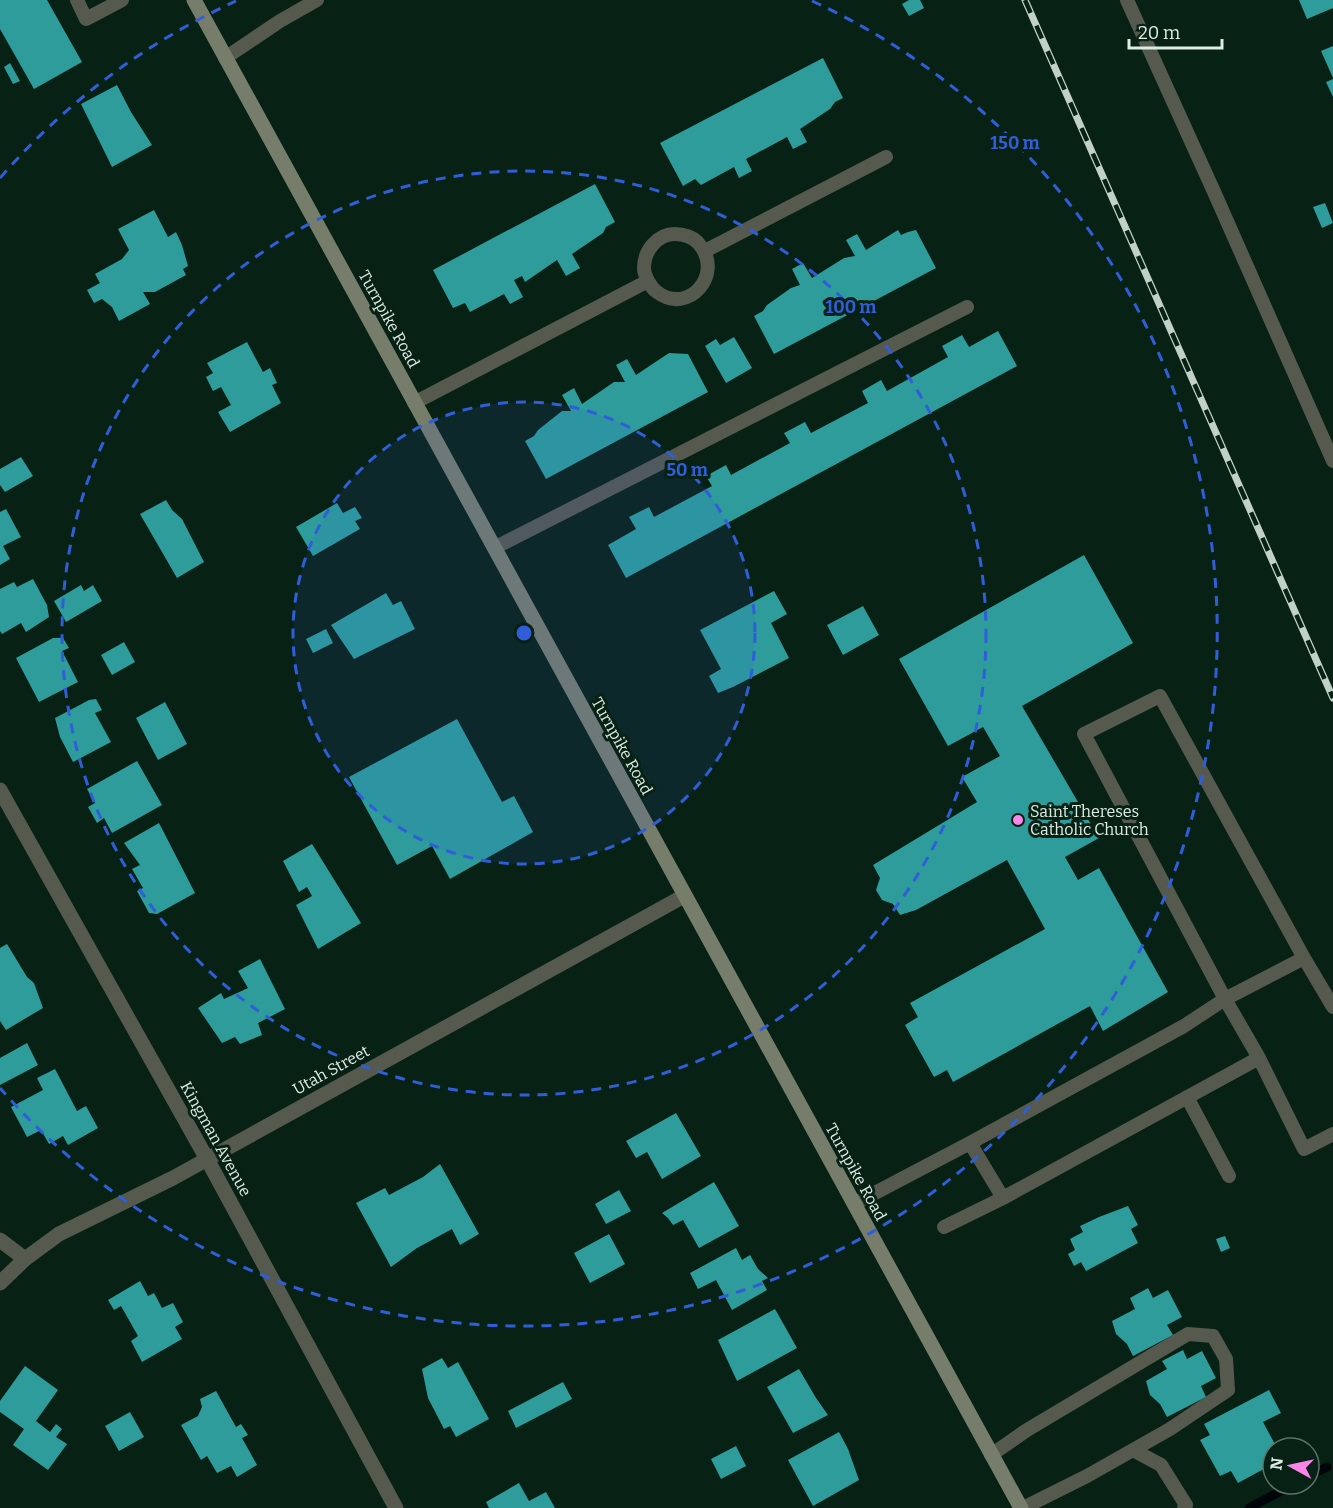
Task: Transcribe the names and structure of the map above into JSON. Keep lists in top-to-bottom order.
{
  "streets": {
    "main road": ["Turnpike Road"],
    "street": ["Utah Street", "Kingman Avenue"]
  },
  "crossings": [
    ["Turnpike Road", "Utah Street"],
    ["Utah Street", "Kingman Avenue"]
  ],
  "places": ["Saint Thereses Catholic Church"],
  "scale_bar": "20 m",
  "north": "left",
  "rings": ["150 m", "100 m", "50 m"]
}
